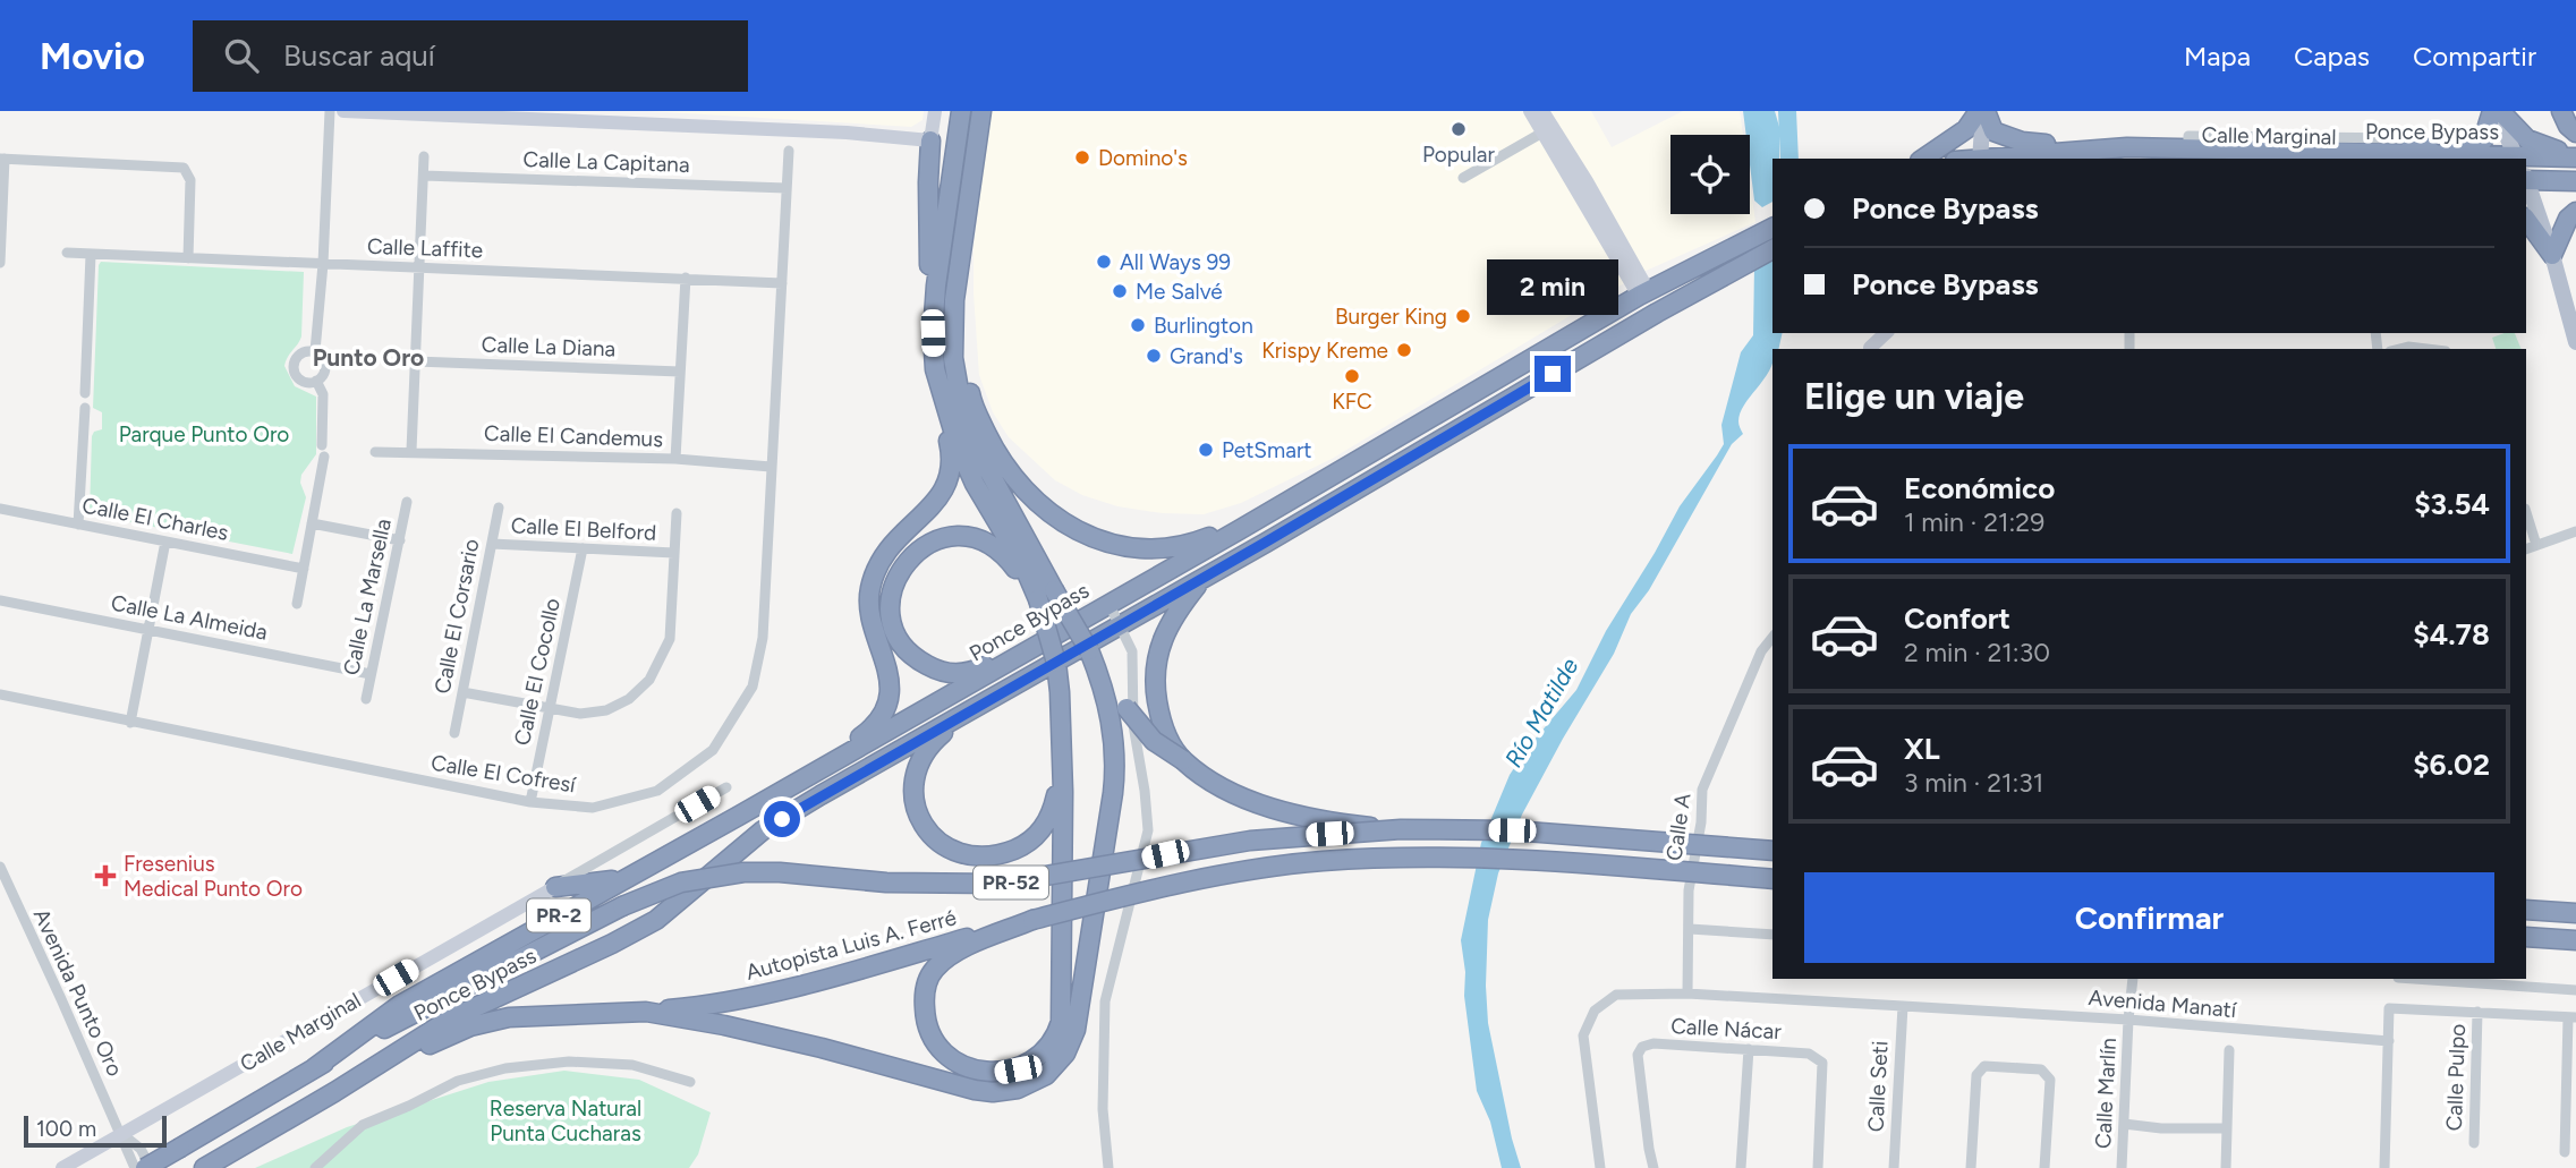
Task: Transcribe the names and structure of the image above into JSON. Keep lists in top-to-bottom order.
{
  "streets": {
    "highway": [
      "Ponce Bypass",
      "PR-52",
      "PR-2",
      "Autopista Luis A. Ferré"
    ],
    "street": [
      "Calle Marginal",
      "Calle La Capitana",
      "Calle Laffite",
      "Calle La Diana",
      "Calle El Candemus",
      "Calle El Charles",
      "Calle El Belford",
      "Calle La Marsella",
      "Calle El Corsario",
      "Calle La Almeida",
      "Calle El Cocollo",
      "Calle El Cofresí",
      "Calle A",
      "Avenida Punto Oro",
      "Avenida Manatí",
      "Calle Nácar",
      "Calle Pulpo",
      "Calle Seti",
      "Calle Marlín"
    ]
  },
  "crossings": [
    ["Ponce Bypass", "Calle Marginal"],
    ["Ponce Bypass", "PR-2"],
    ["Ponce Bypass", "Autopista Luis A. Ferré"],
    ["Calle Marginal", "Avenida Punto Oro"],
    ["Calle La Capitana", "Calle El Cofresí"],
    ["Calle Laffite", "Calle El Cofresí"],
    ["Calle El Candemus", "Calle El Cofresí"],
    ["Calle El Belford", "Calle El Corsario"],
    ["Calle El Belford", "Calle El Cocollo"],
    ["Calle La Marsella", "Calle La Almeida"],
    ["Calle El Cocollo", "Calle El Cofresí"],
    ["Calle A", "Avenida Manatí"],
    ["PR-2", "Autopista Luis A. Ferré"],
    ["Avenida Manatí", "Calle Seti"],
    ["Avenida Manatí", "Calle Marlín"]
  ],
  "districts": ["Punto Oro"],
  "water": ["Río Matilde"],
  "parks": ["Parque Punto Oro", "Reserva Natural Punta Cucharas"],
  "places": {
    "other": [
      "Popular",
      "Domino's",
      "All Ways 99",
      "Me Salvé",
      "Burger King",
      "Burlington",
      "Krispy Kreme",
      "Grand's",
      "KFC",
      "PetSmart"
    ],
    "health": ["Fresenius Medical Punto Oro"]
  },
  "scale_bar": "100 m",
  "page": {
    "header": "Movio",
    "search": "Buscar aquí",
    "nav": ["Mapa", "Capas", "Compartir"],
    "banner": ["Ponce Bypass", "Ponce Bypass"],
    "bubble": "2 min",
    "heading": "Elige un viaje",
    "list": [
      {
        "name": "Económico",
        "note": "1 min · 21:29",
        "value": "$3.54"
      },
      {
        "name": "Confort",
        "note": "2 min · 21:30",
        "value": "$4.78"
      },
      {
        "name": "XL",
        "note": "3 min · 21:31",
        "value": "$6.02"
      }
    ],
    "buttons": "Confirmar",
    "scale": "100 m"
  }
}
